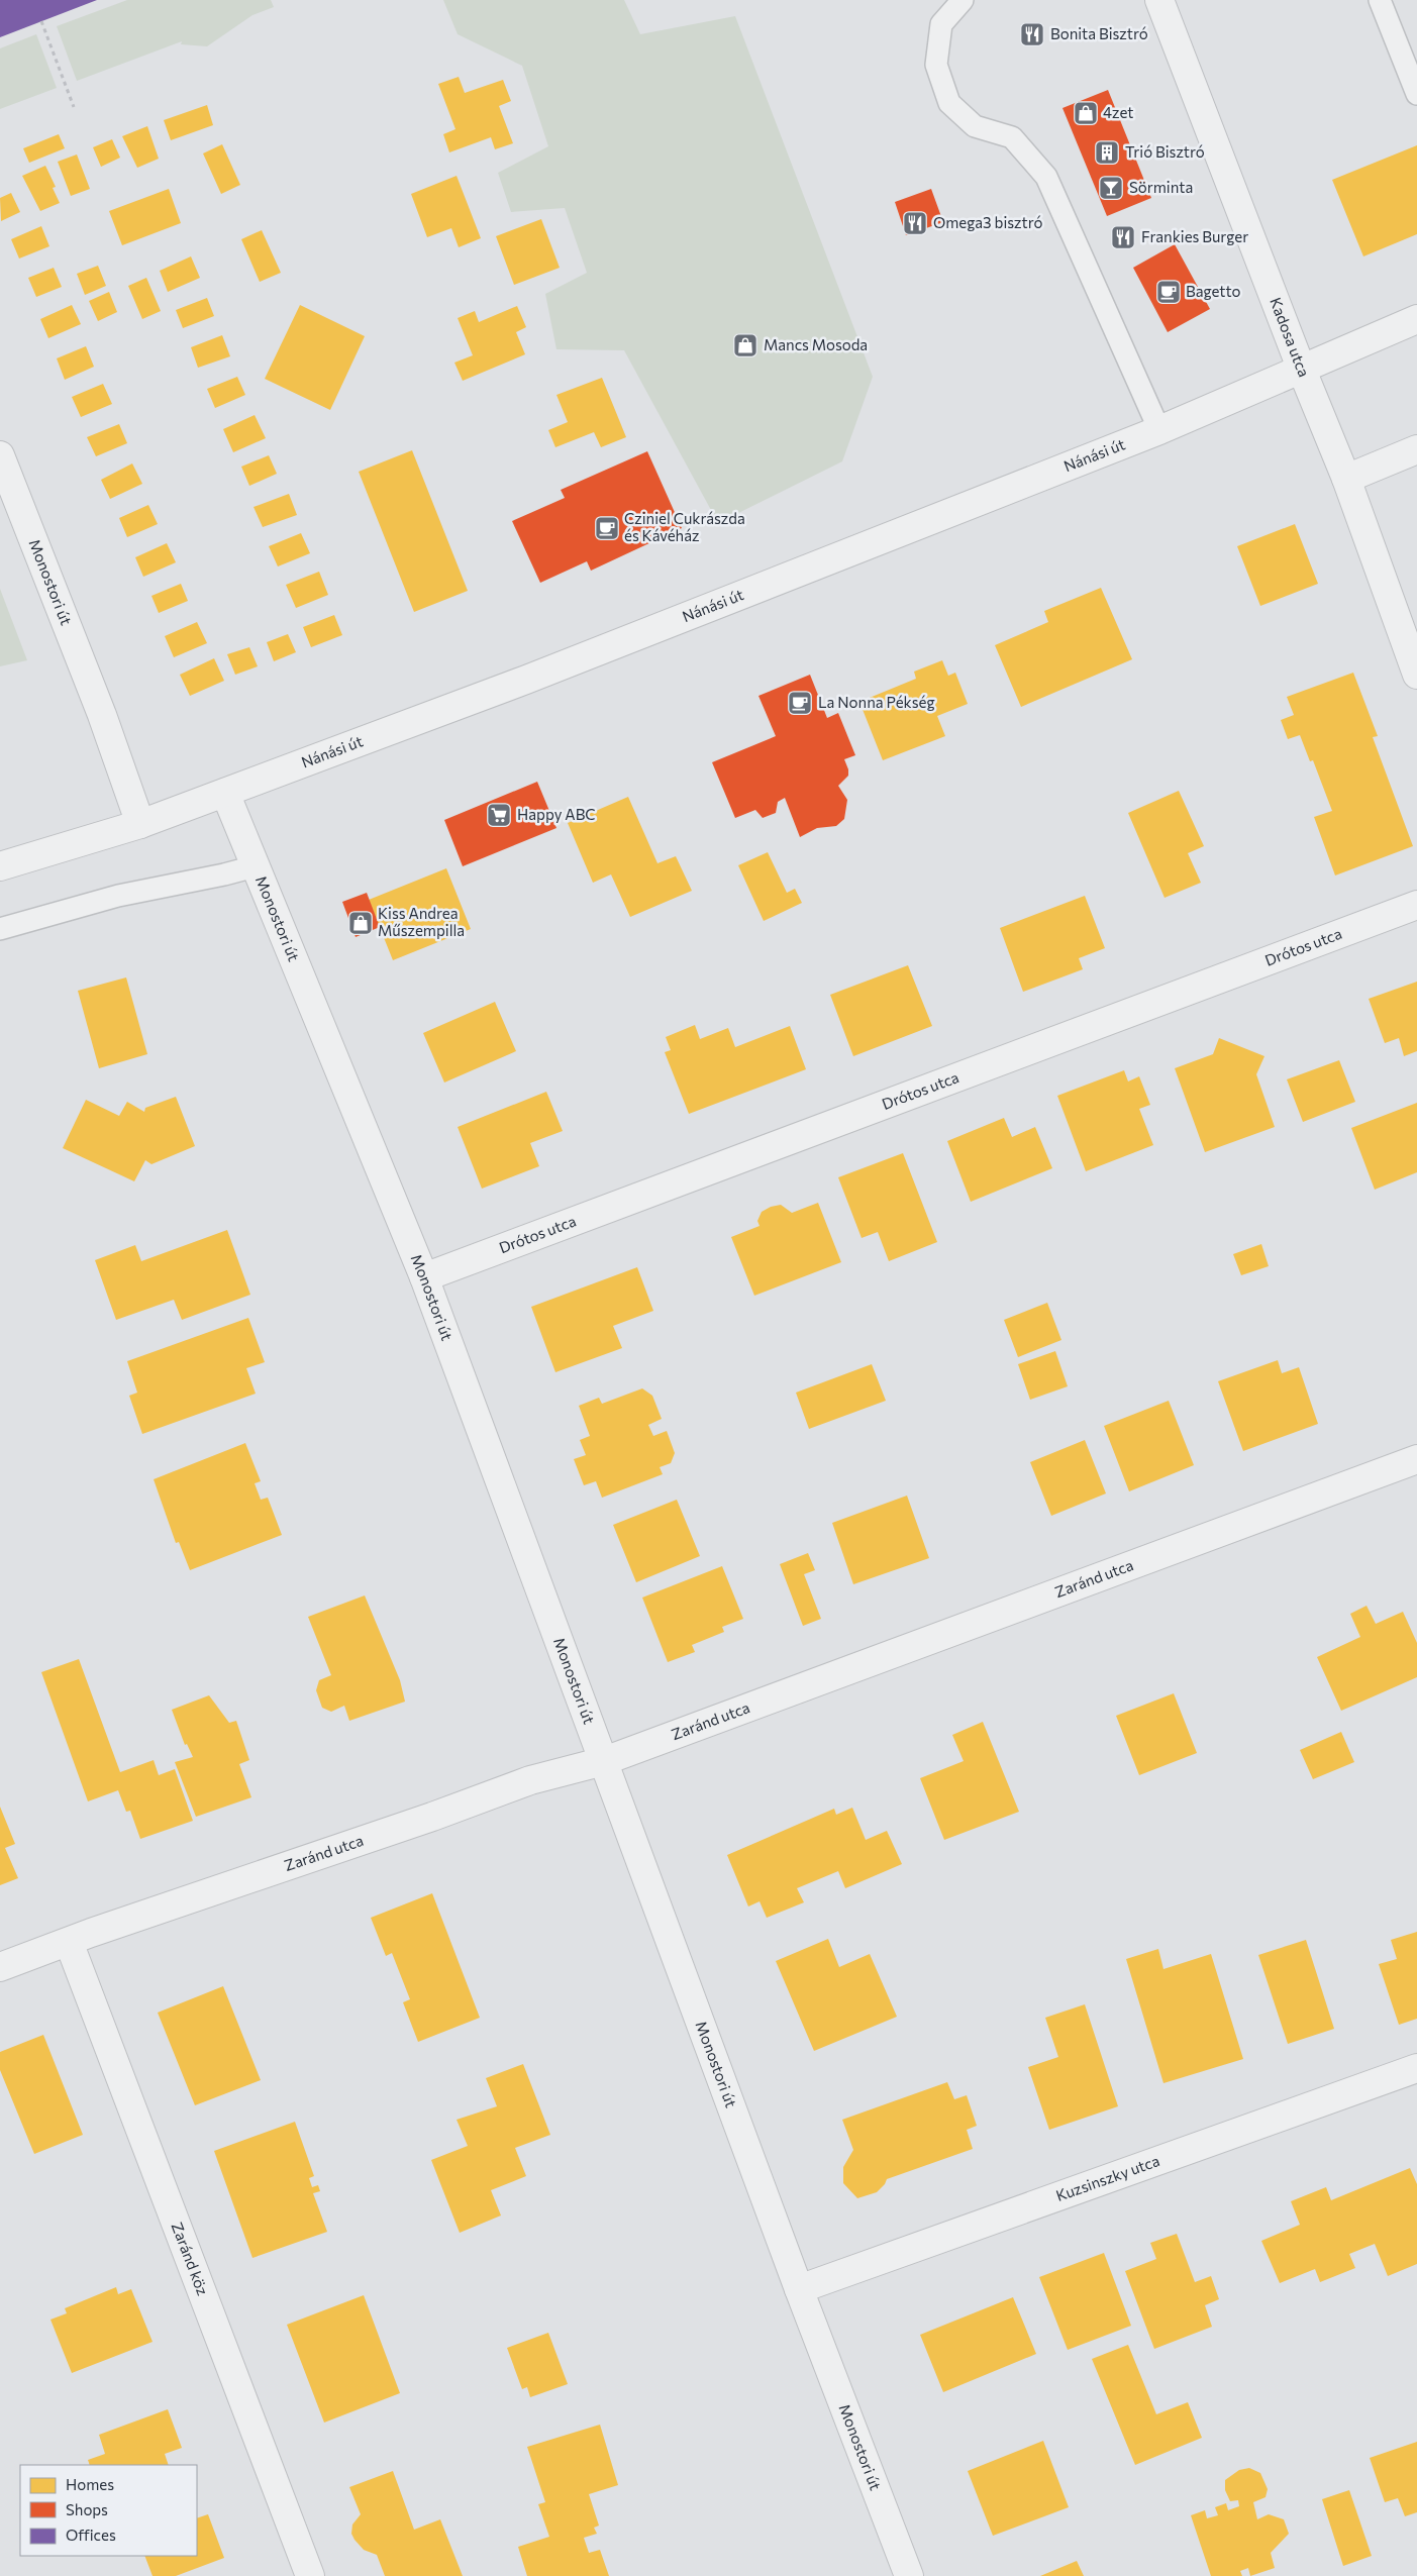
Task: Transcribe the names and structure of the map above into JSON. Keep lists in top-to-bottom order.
{
  "streets": {
    "street": [
      "Kadosa utca",
      "Nánási út",
      "Monostori út",
      "Drótos utca",
      "Zaránd utca",
      "Kuzsinszky utca",
      "Zaránd köz"
    ]
  },
  "crossings": [
    ["Kadosa utca", "Nánási út"],
    ["Nánási út", "Monostori út"],
    ["Monostori út", "Drótos utca"],
    ["Monostori út", "Zaránd utca"],
    ["Monostori út", "Kuzsinszky utca"],
    ["Zaránd utca", "Zaránd köz"]
  ],
  "places": {
    "restaurant": ["Bonita Bisztró", "Omega3 bisztró", "Frankies Burger"],
    "shop": ["4zet", "Mancs Mosoda", "Kiss Andrea Műszempilla"],
    "building": ["Trió Bisztró"],
    "bar": ["Sörminta"],
    "cafe": ["Bagetto", "Cziniel Cukrászda és Kávéház", "La Nonna Pékség"],
    "supermarket": ["Happy ABC"]
  },
  "legend": ["Homes", "Shops", "Offices"]
}
